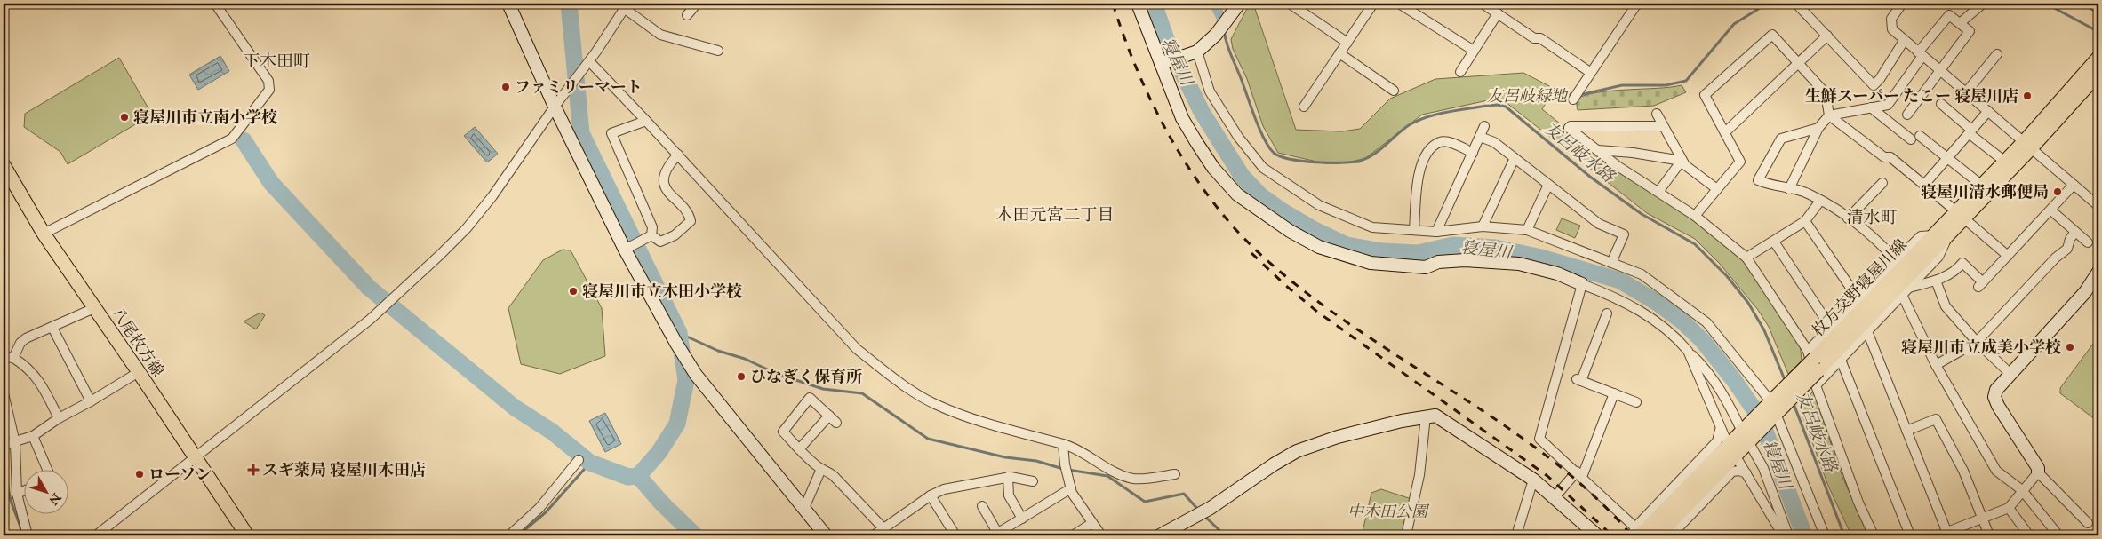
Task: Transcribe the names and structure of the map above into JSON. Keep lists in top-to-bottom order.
{
  "streets": {
    "main road": ["枚方交野寝屋川線", "八尾枚方線"]
  },
  "districts": ["下木田町", "木田元宮二丁目", "清水町"],
  "water": ["寝屋川", "友呂岐水路"],
  "parks": ["友呂岐緑地", "中木田公園"],
  "places": {
    "other": [
      "ファミリーマート",
      "生鮮スーパー たこー 寝屋川店",
      "寝屋川市立南小学校",
      "寝屋川清水郵便局",
      "寝屋川市立木田小学校",
      "寝屋川市立成美小学校",
      "ひなぎく保育所",
      "ローソン"
    ],
    "health": ["スギ薬局 寝屋川木田店"]
  },
  "north": "bottom right"
}
